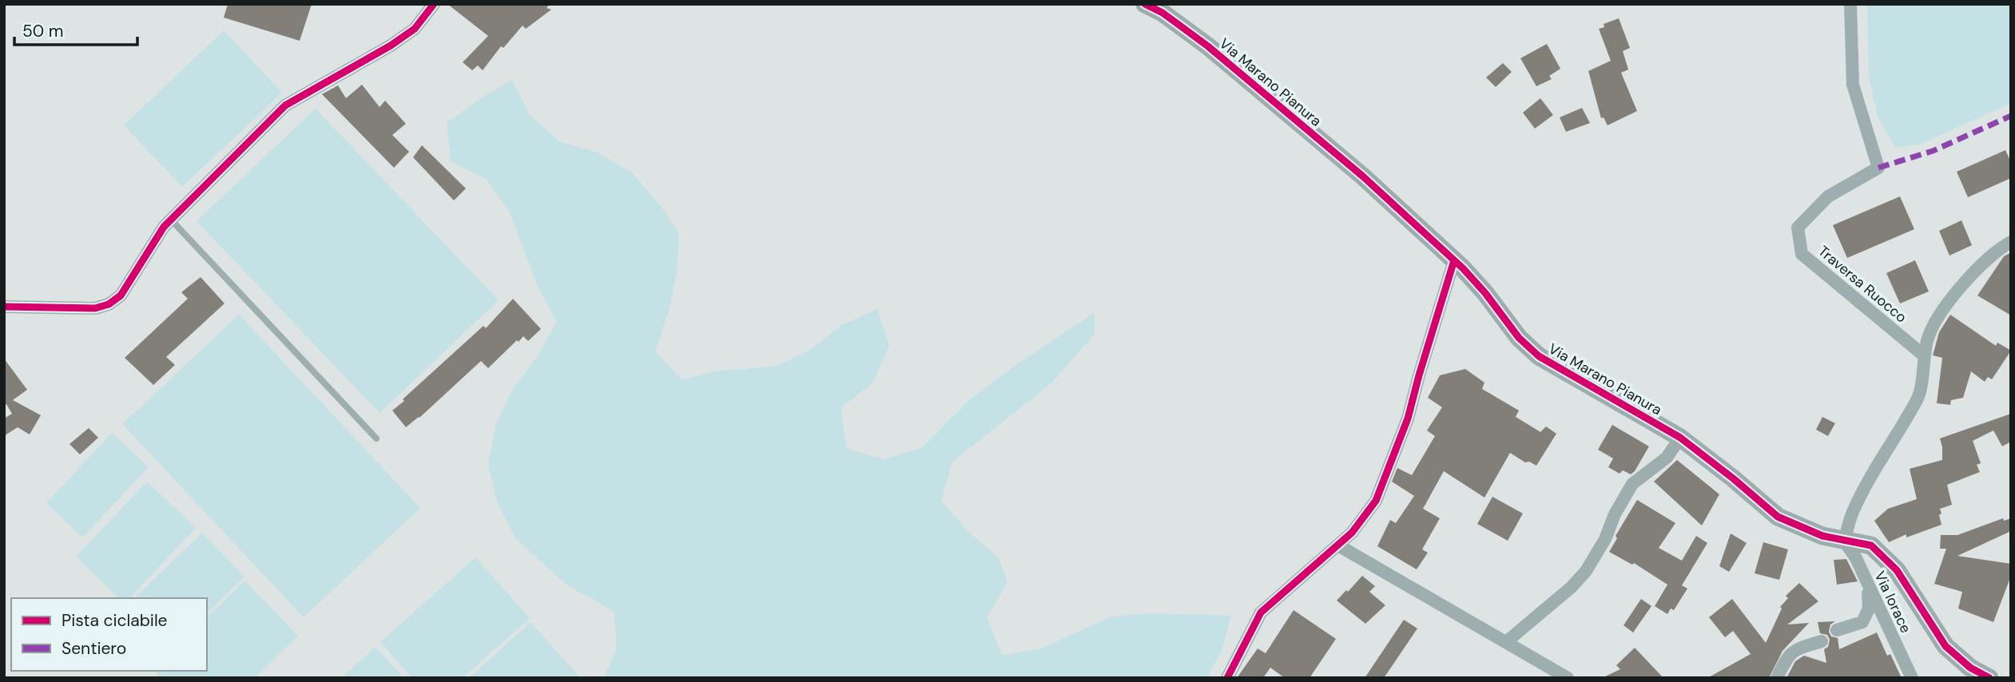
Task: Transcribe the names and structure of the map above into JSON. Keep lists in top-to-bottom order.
{
  "streets": {
    "street": ["Via Marano Pianura", "Traversa Ruocco", "Via Iorace"]
  },
  "crossings": [
    ["Via Marano Pianura", "Via Iorace"]
  ],
  "legend": ["Pista ciclabile", "Sentiero"],
  "scale_bar": "50 m"
}
